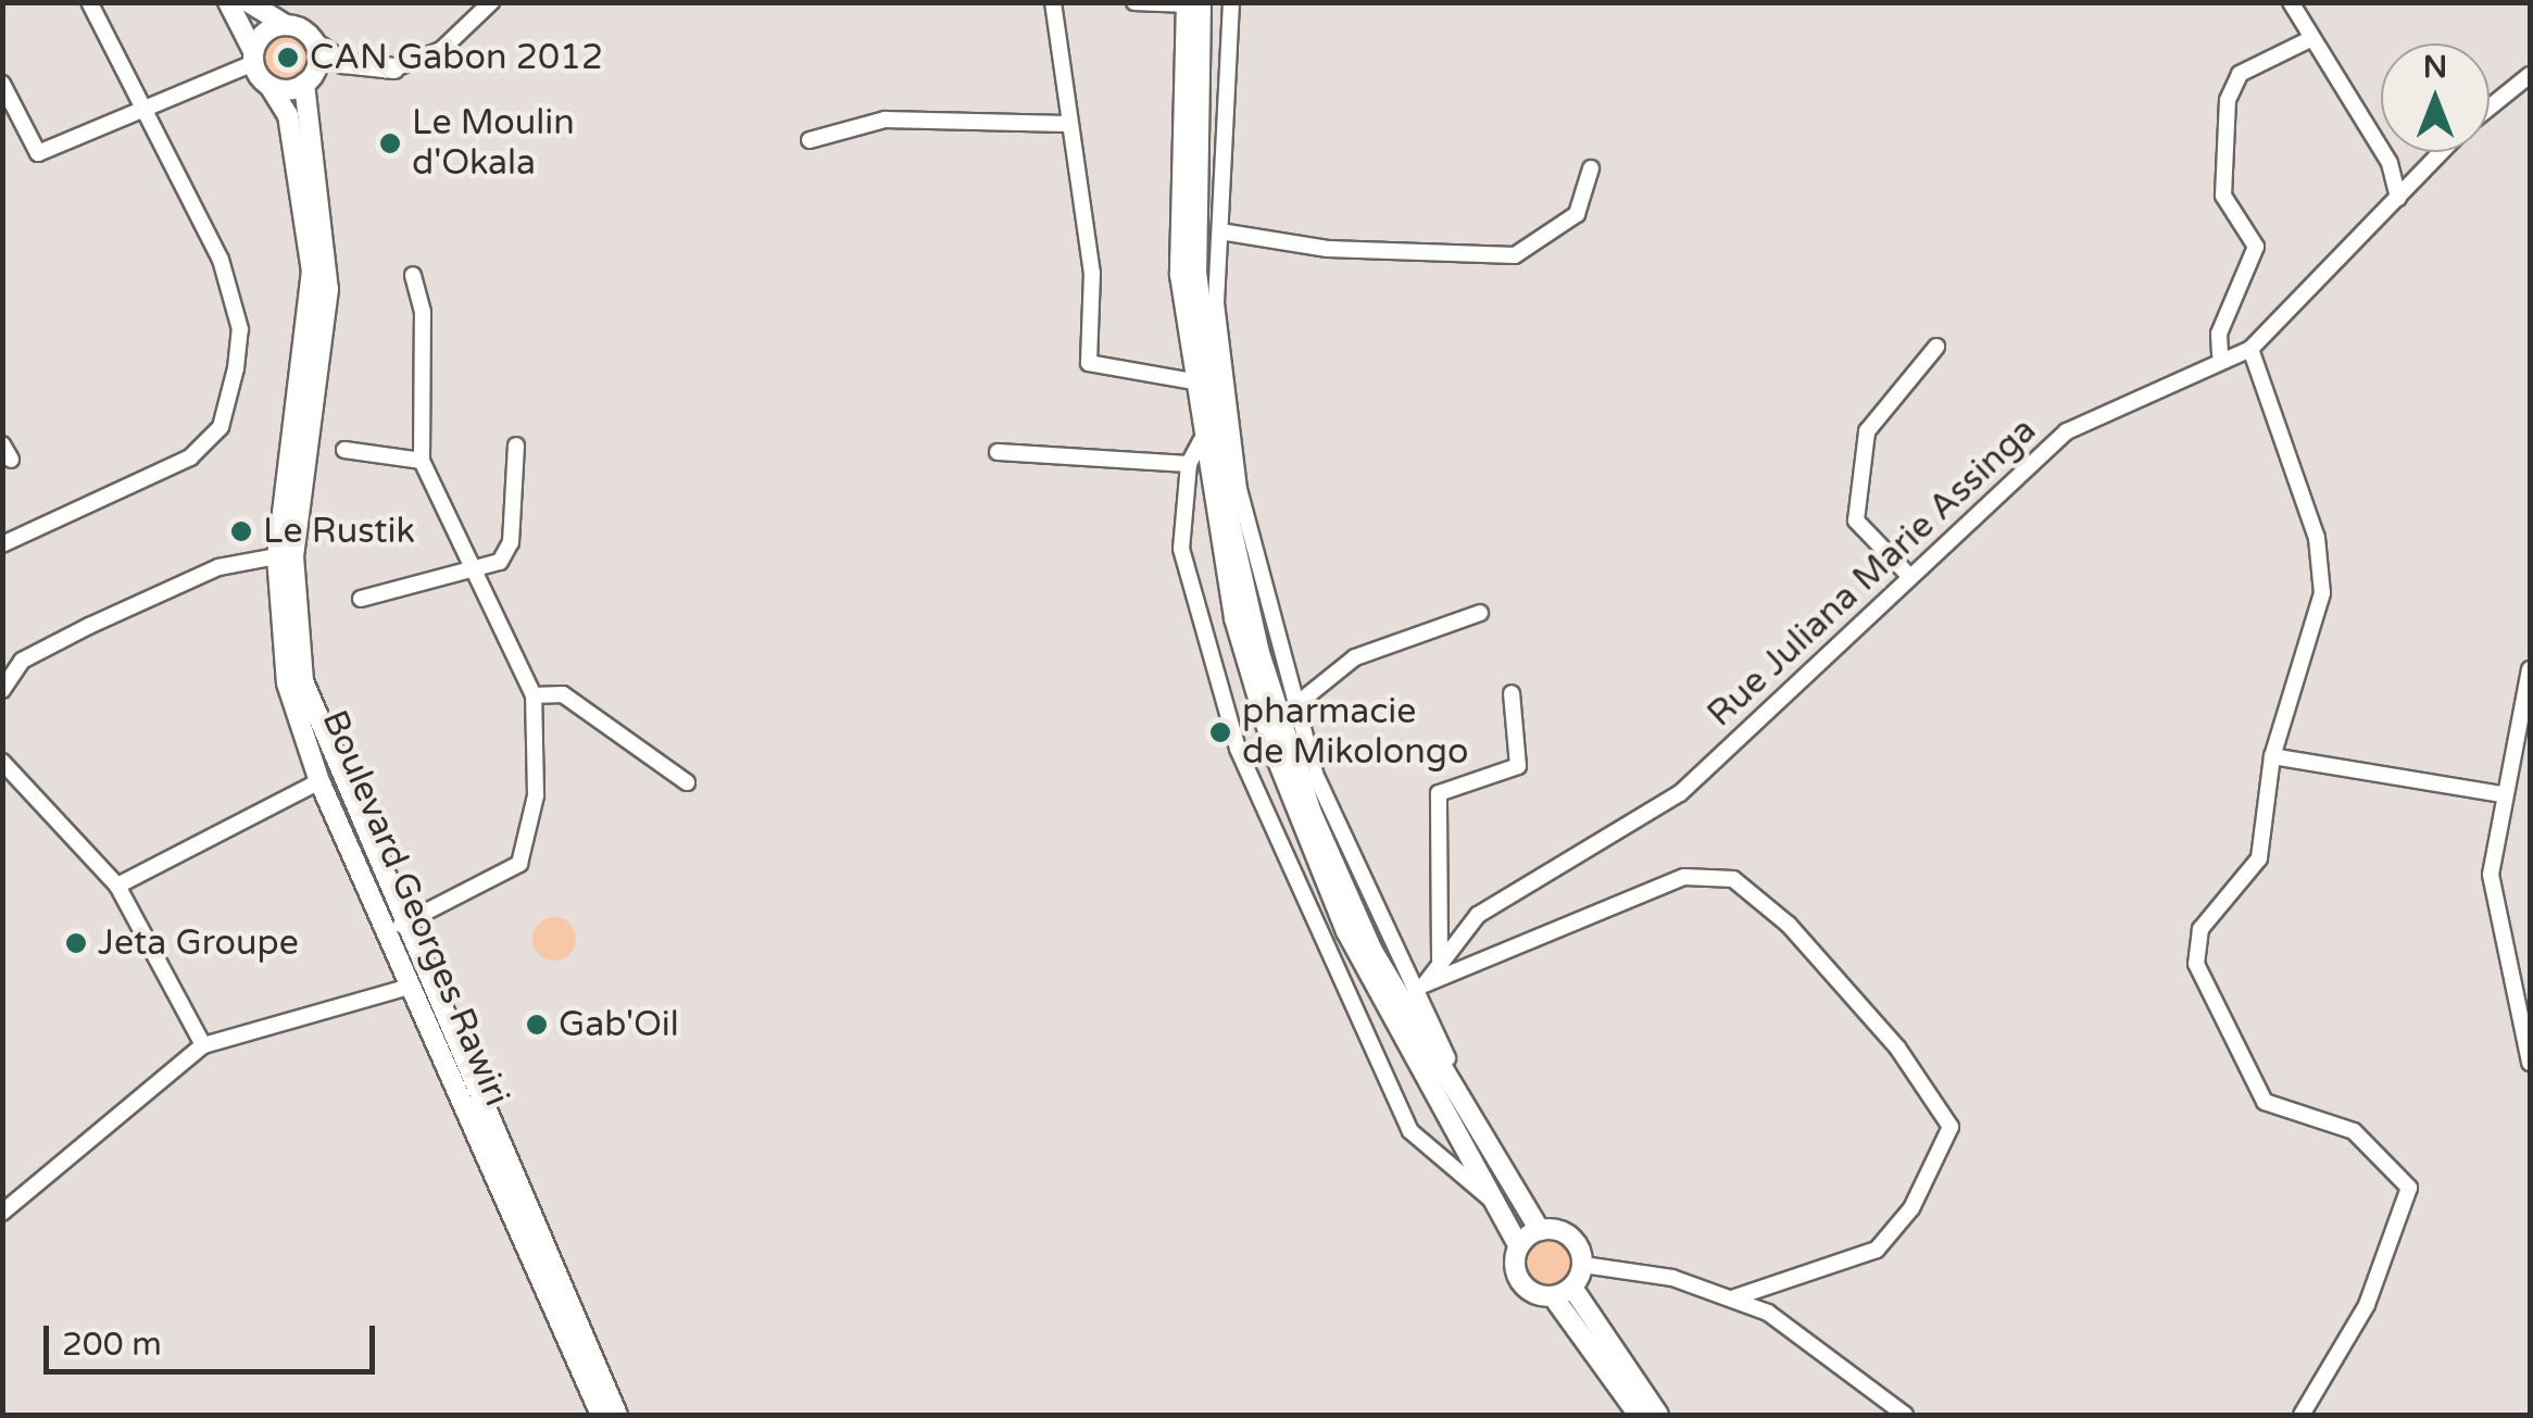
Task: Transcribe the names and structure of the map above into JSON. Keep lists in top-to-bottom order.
{
  "streets": {
    "main road": ["Boulevard Georges Rawiri"],
    "street": ["Rue Juliana Marie Assinga"]
  },
  "places": [
    "CAN Gabon 2012",
    "Le Moulin d'Okala",
    "Le Rustik",
    "pharmacie de Mikolongo",
    "Jeta Groupe",
    "Gab'Oil"
  ],
  "scale_bar": "200 m",
  "north": "top"
}
